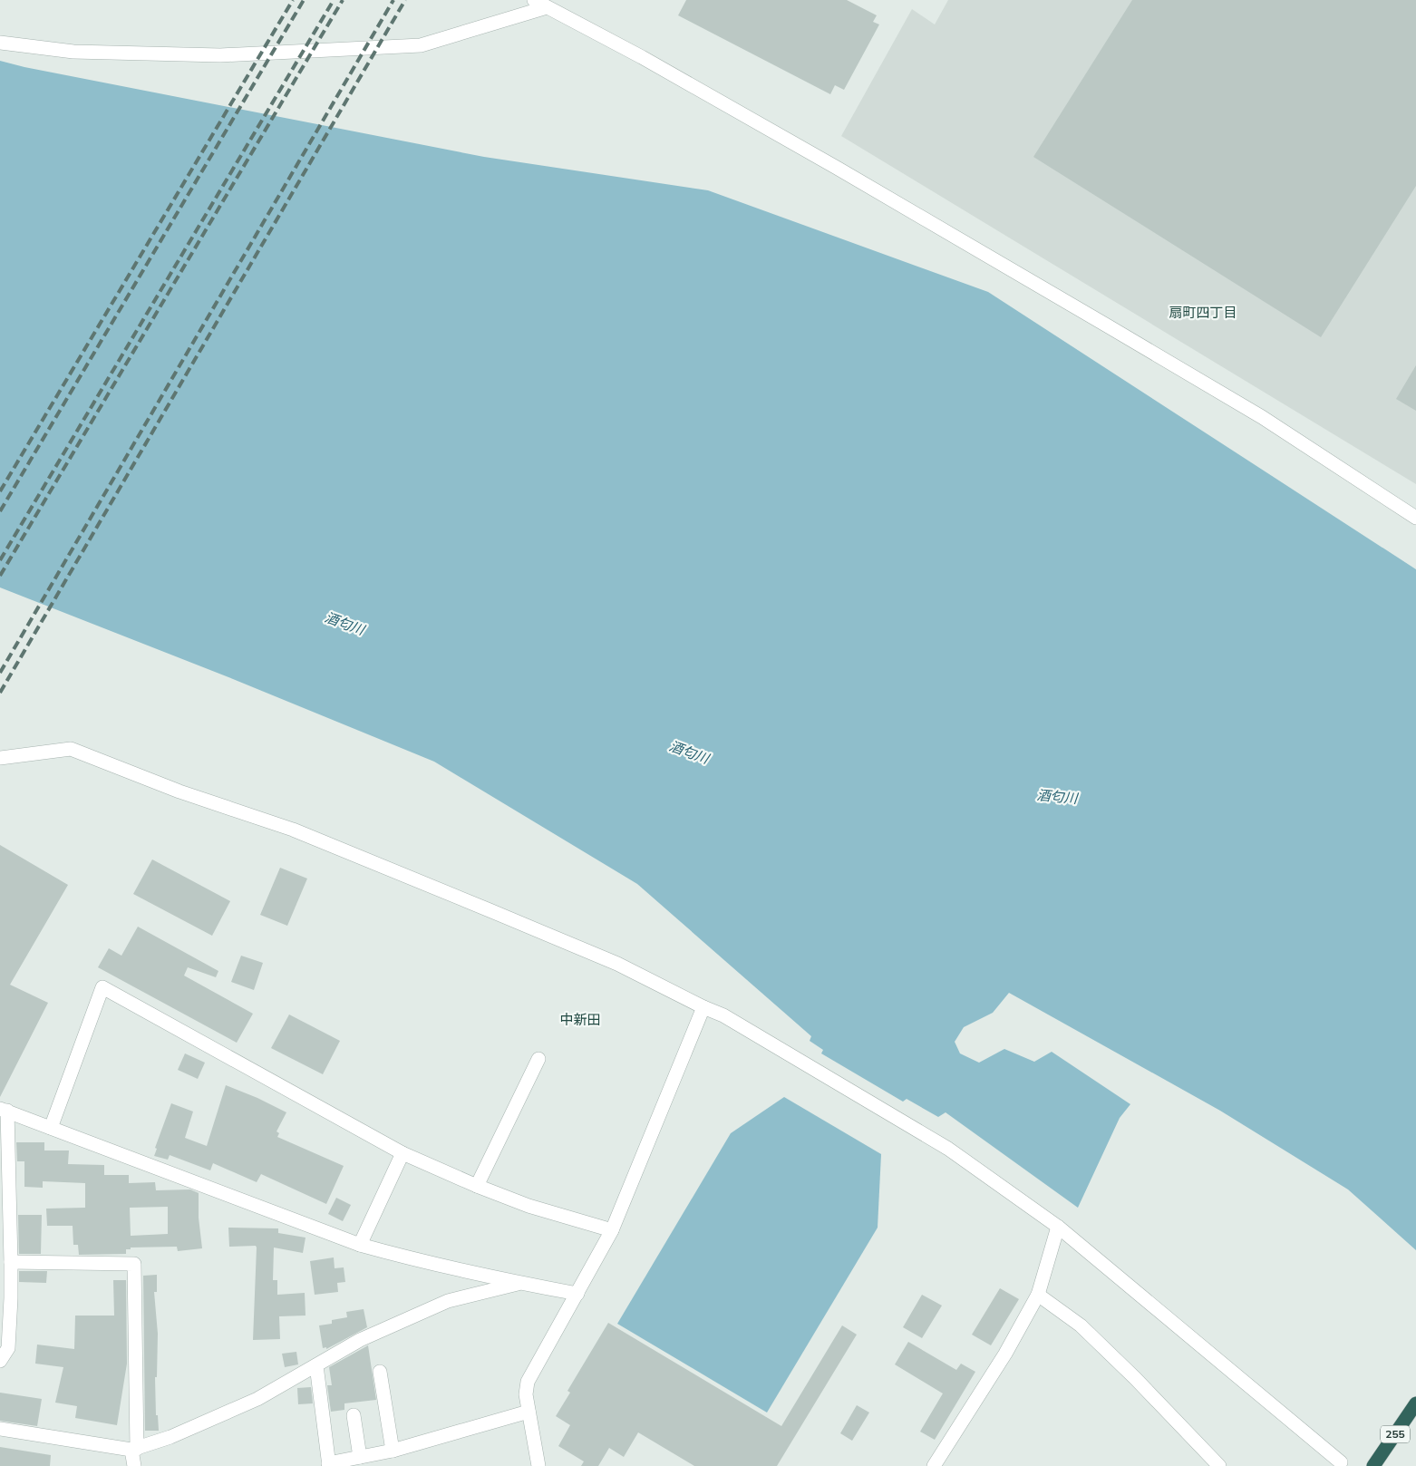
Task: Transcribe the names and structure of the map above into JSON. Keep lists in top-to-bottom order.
{
  "streets": {
    "highway": ["255"]
  },
  "districts": ["扇町四丁目", "中新田"],
  "water": ["酒匂川"]
}
